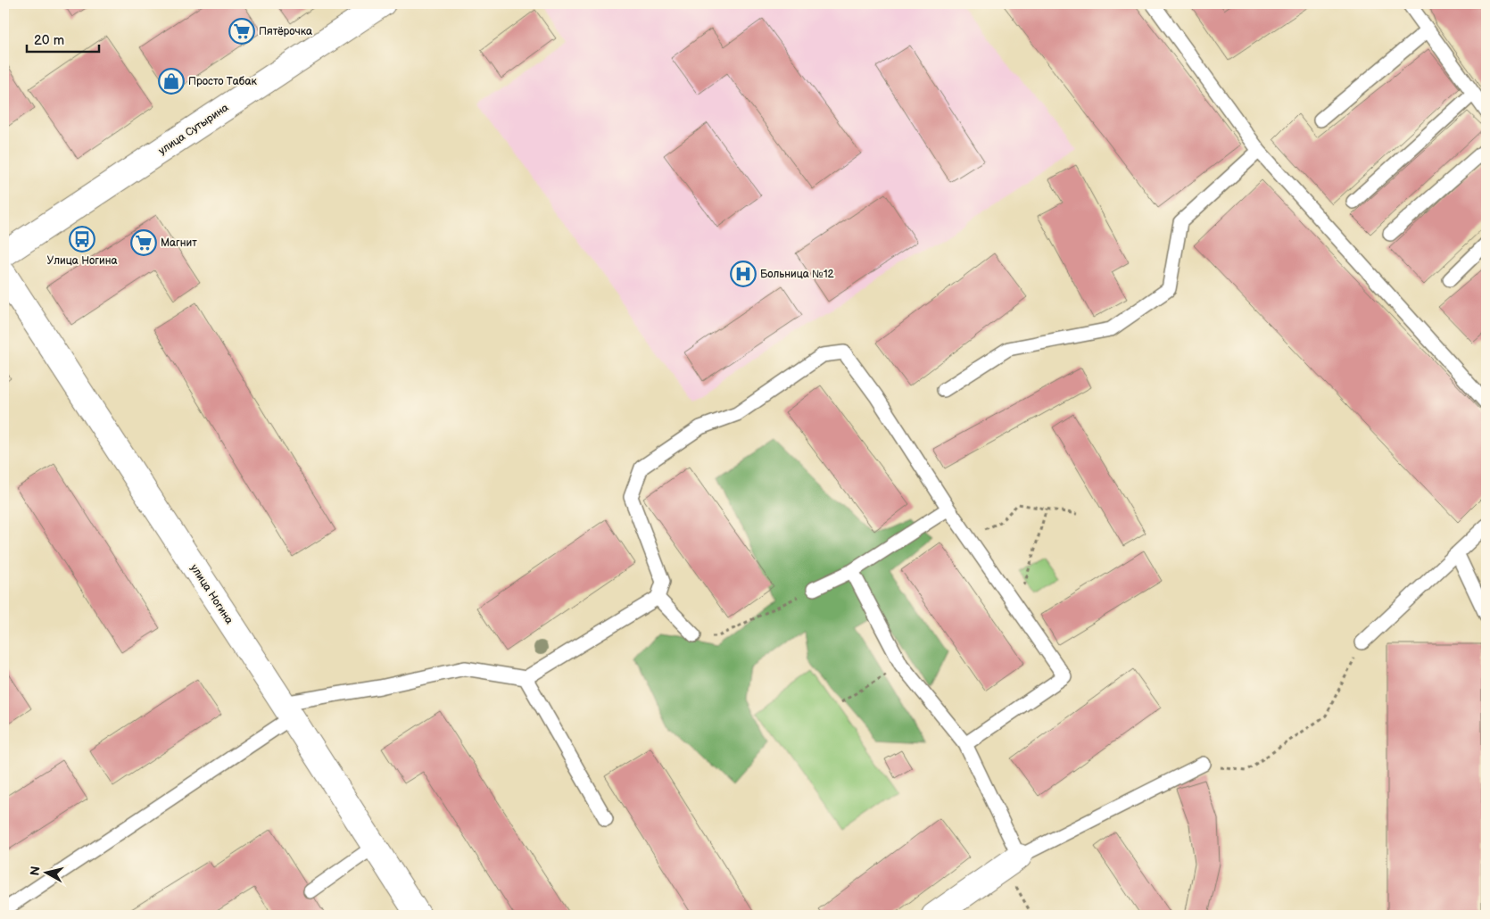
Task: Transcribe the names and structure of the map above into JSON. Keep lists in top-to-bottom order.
{
  "streets": {
    "street": ["улица Сутырина", "улица Ногина"]
  },
  "places": {
    "supermarket": ["Пятёрочка", "Магнит"],
    "shop": ["Просто Табак"],
    "bus stop": ["Улица Ногина"],
    "hospital": ["Больница №12"]
  },
  "scale_bar": "20 m",
  "north": "left"
}
